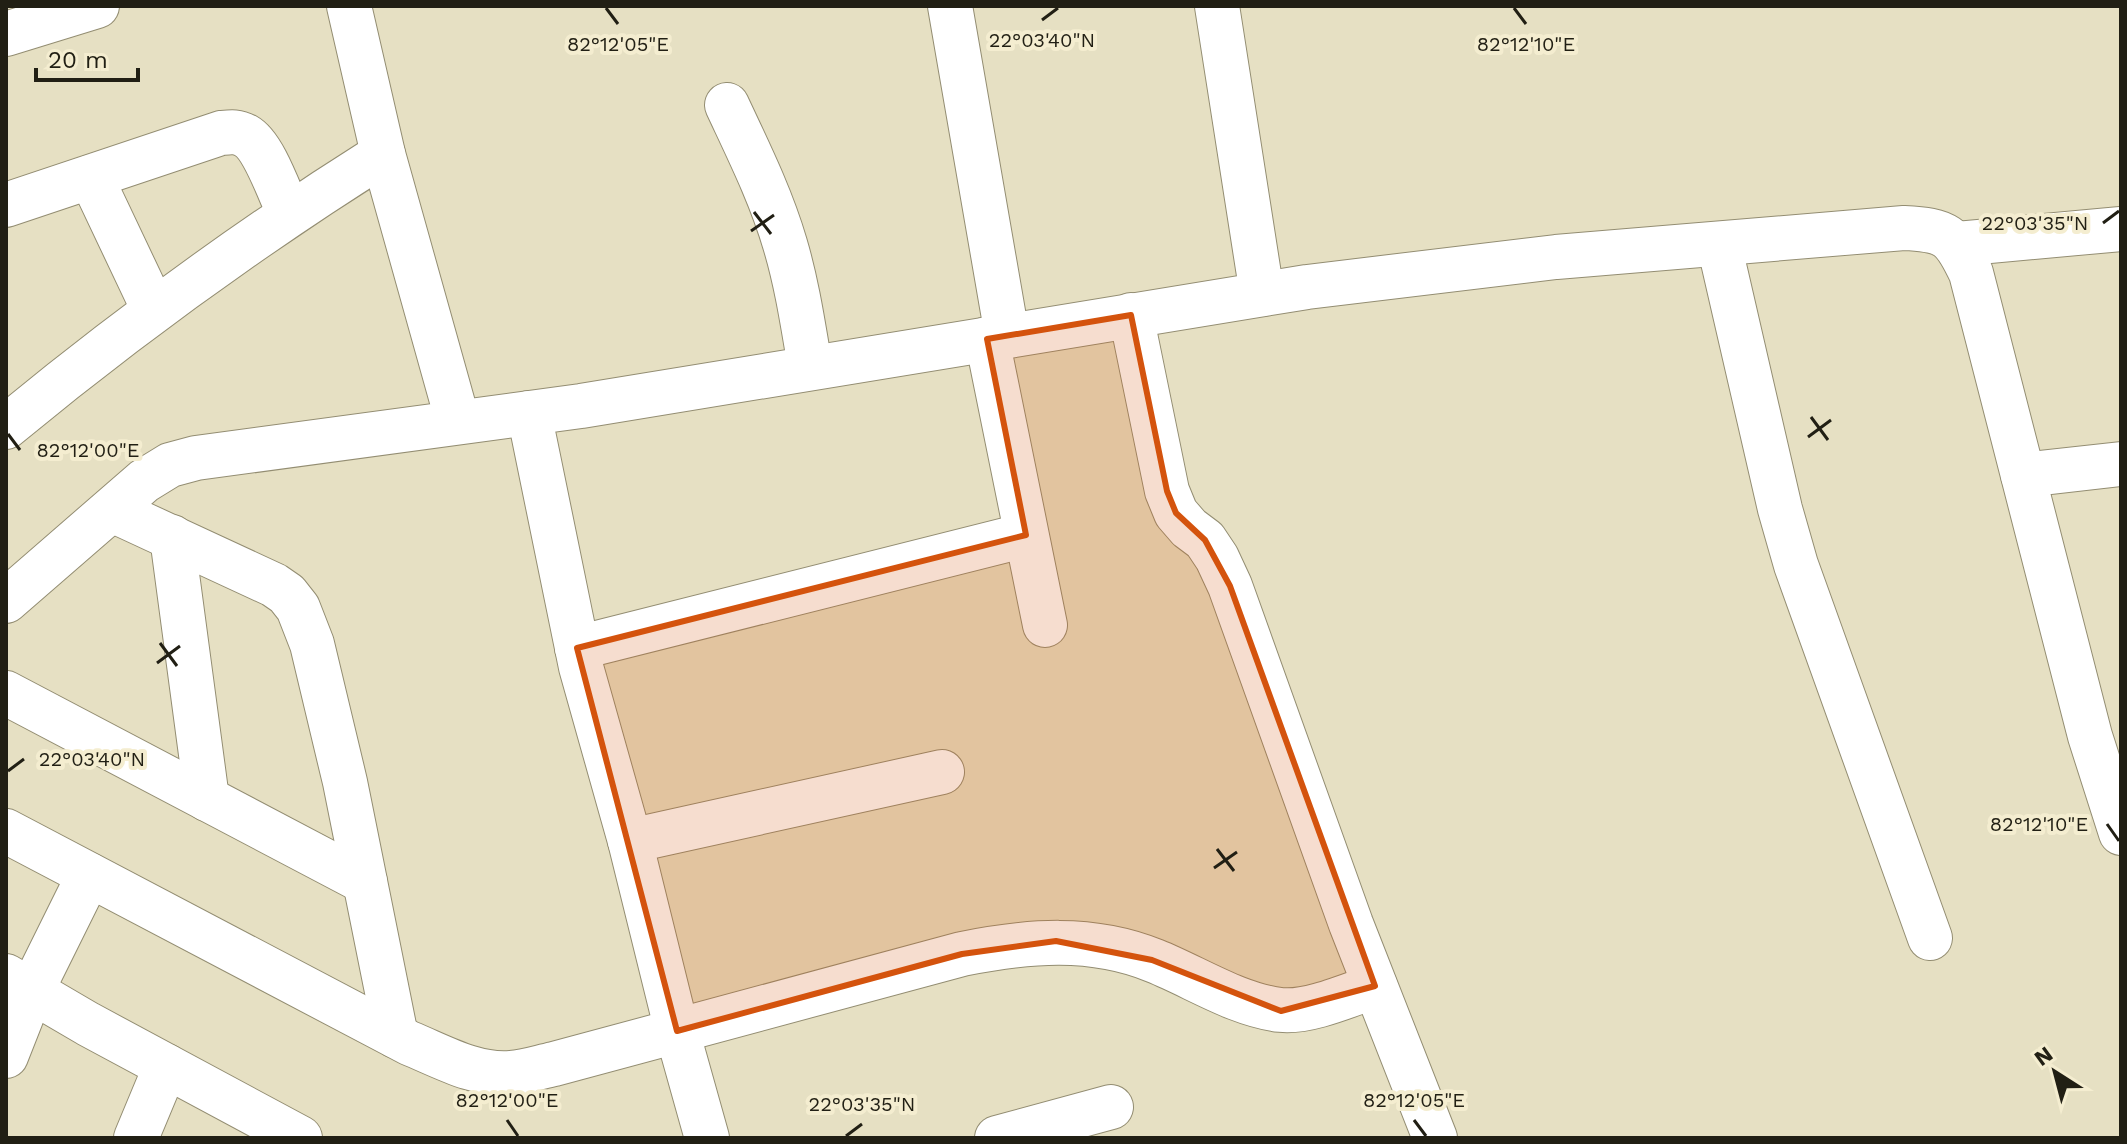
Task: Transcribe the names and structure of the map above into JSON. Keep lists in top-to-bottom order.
{
  "scale_bar": "20 m",
  "north": "top left",
  "coordinates": [
    "22°03'40\"N",
    "82°12'05\"E",
    "82°12'10\"E",
    "22°03'35\"N",
    "82°12'00\"E"
  ]
}
